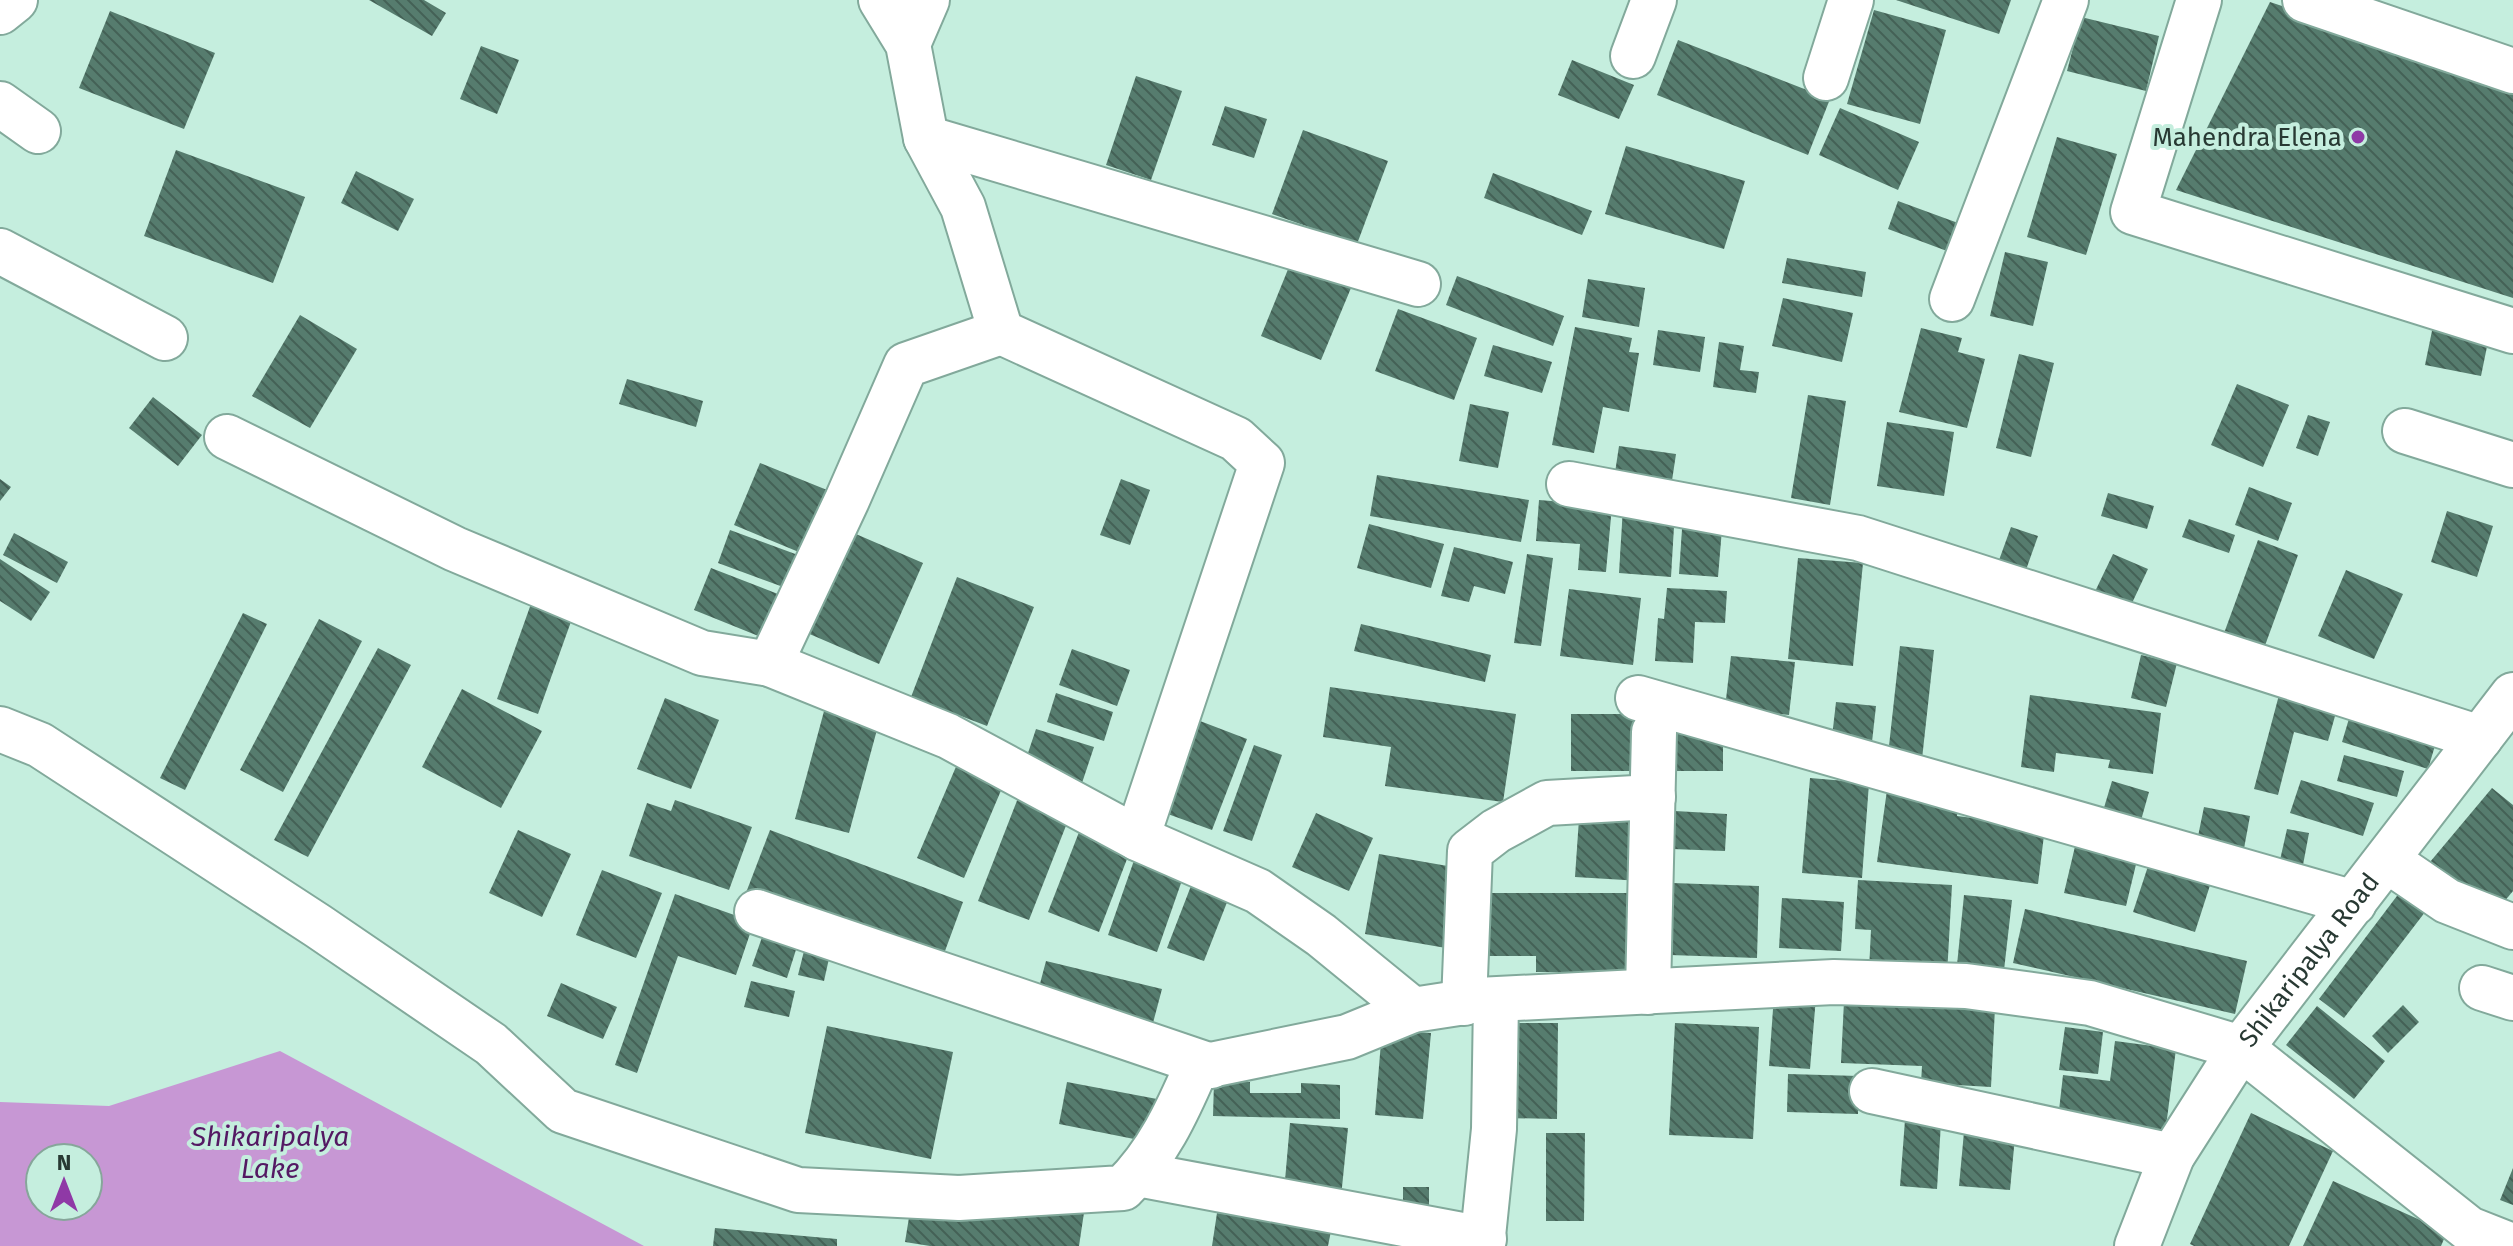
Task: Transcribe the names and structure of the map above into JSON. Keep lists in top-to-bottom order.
{
  "streets": {
    "street": ["Shikaripalya Road"]
  },
  "water": ["Shikaripalya Lake"],
  "places": ["Mahendra Elena"],
  "north": "top"
}
